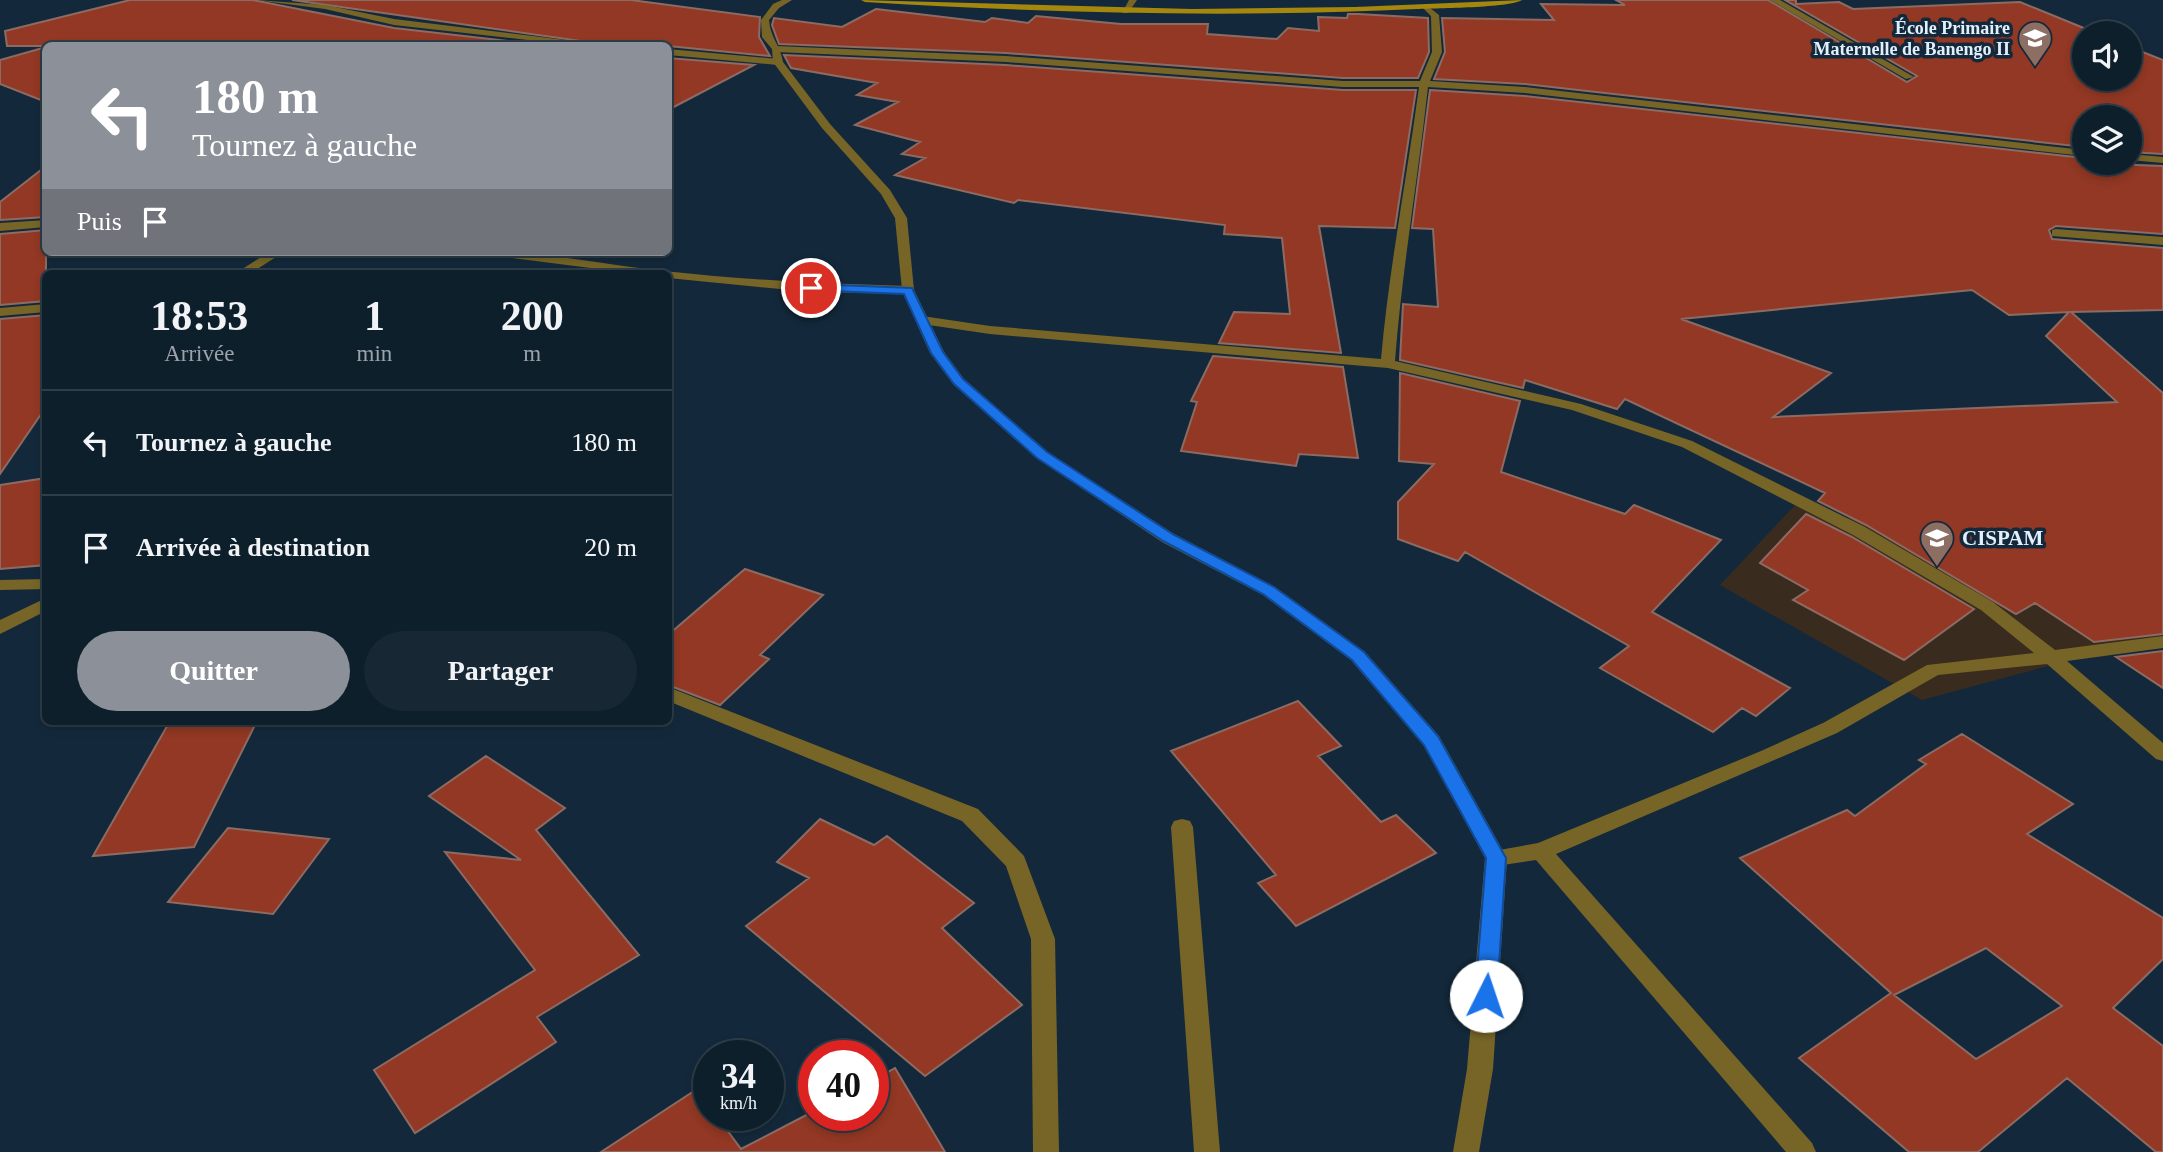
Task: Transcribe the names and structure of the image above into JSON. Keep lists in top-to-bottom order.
{
  "places": {
    "school or university": ["École Primaire Maternelle de Banengo II", "CISPAM"]
  },
  "page": {
    "turn": ["180 m", "Tournez à gauche"],
    "then": "Puis",
    "eta": [
      "18:53",
      "Arrivée",
      "1",
      "min",
      "200",
      "m"
    ],
    "list": [
      {
        "name": "Tournez à gauche",
        "value": "180 m"
      },
      {
        "name": "Arrivée à destination",
        "value": "20 m"
      }
    ],
    "buttons": ["Quitter", "Partager"],
    "speed": "34 km/h",
    "limit": "40"
  }
}
